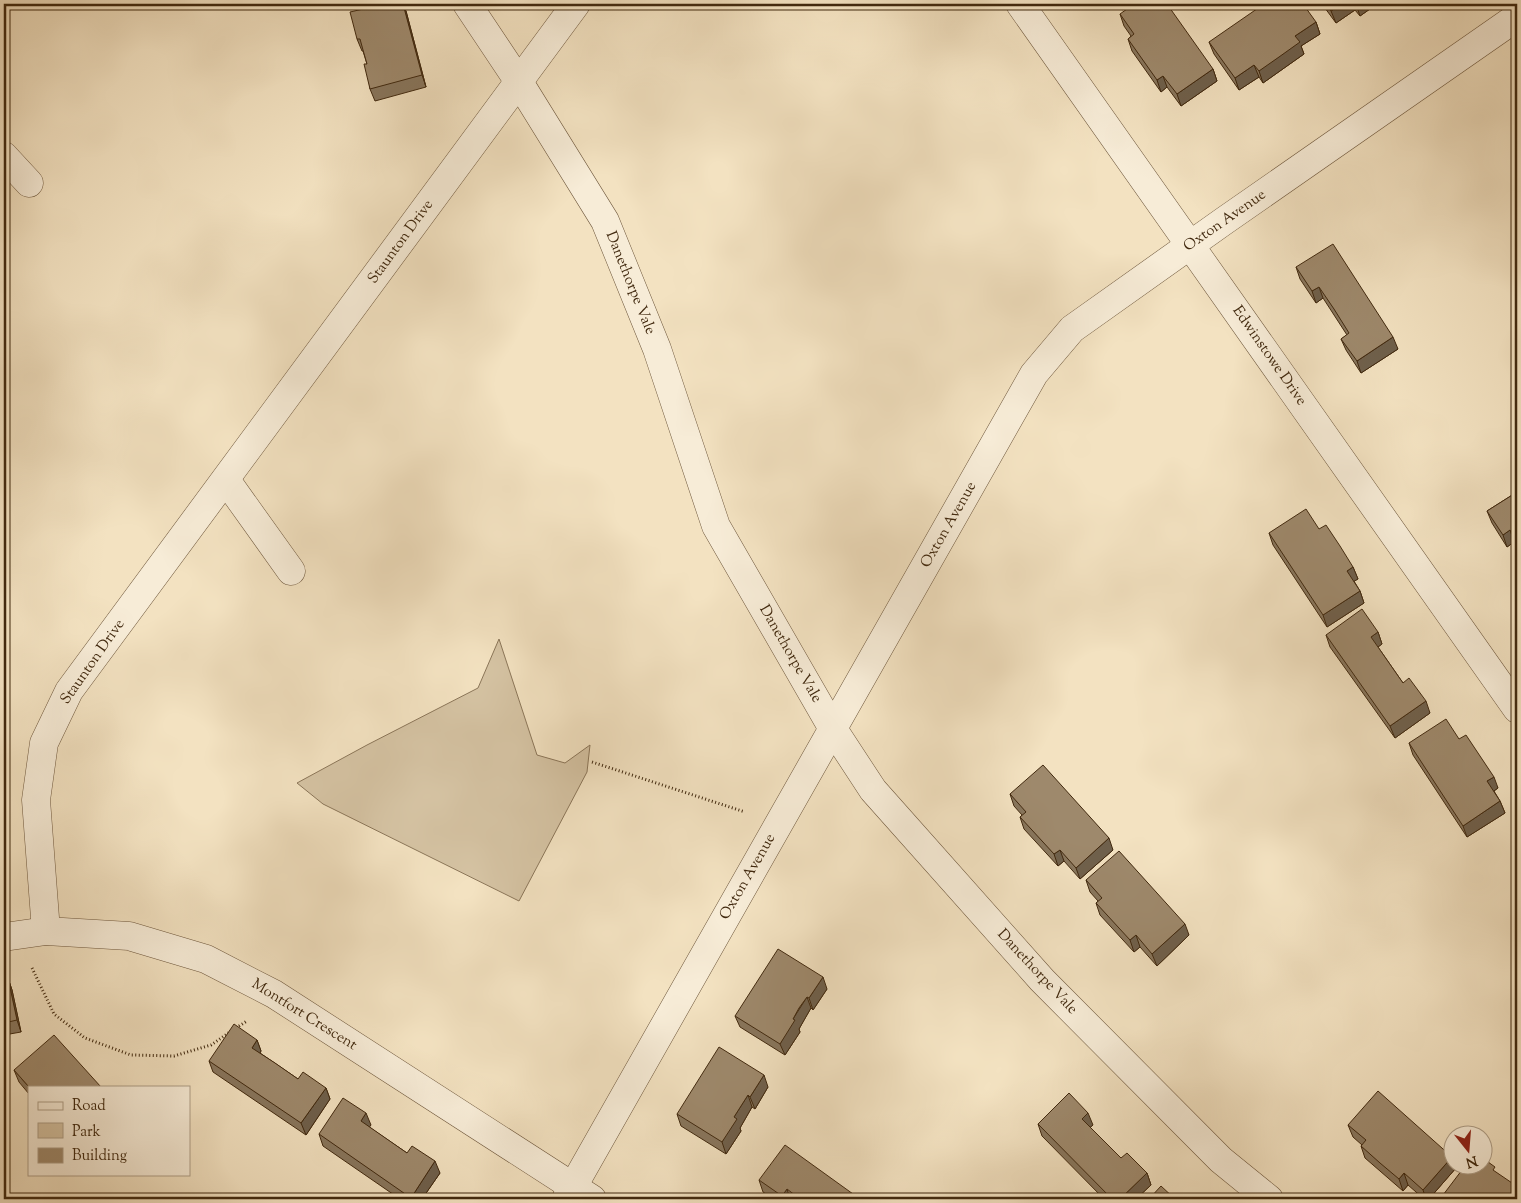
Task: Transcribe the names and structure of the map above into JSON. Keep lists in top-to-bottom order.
{
  "streets": {
    "street": [
      "Oxton Avenue",
      "Staunton Drive",
      "Danethorpe Vale",
      "Edwinstowe Drive",
      "Montfort Crescent"
    ]
  },
  "crossings": [
    ["Oxton Avenue", "Danethorpe Vale"],
    ["Oxton Avenue", "Edwinstowe Drive"],
    ["Oxton Avenue", "Montfort Crescent"],
    ["Staunton Drive", "Danethorpe Vale"],
    ["Staunton Drive", "Montfort Crescent"]
  ],
  "legend": ["Road", "Park", "Building"],
  "north": "bottom"
}
